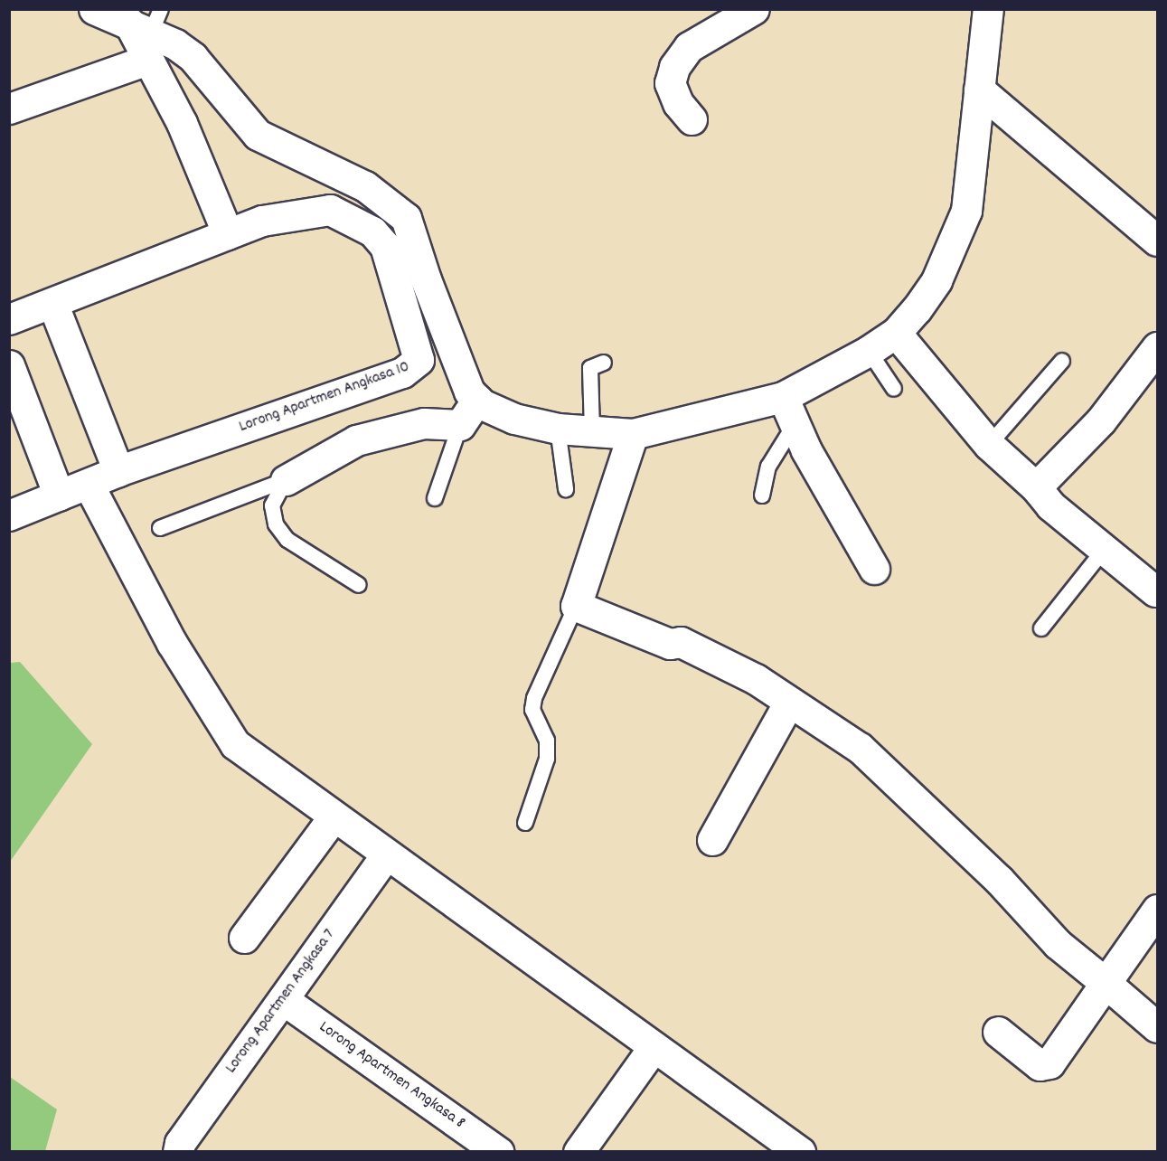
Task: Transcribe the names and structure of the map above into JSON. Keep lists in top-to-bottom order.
{
  "streets": {
    "street": ["Lorong Apartmen Angkasa 10", "Lorong Apartmen Angkasa 7", "Lorong Apartmen Angkasa 8"]
  },
  "crossings": [
    ["Lorong Apartmen Angkasa 7", "Lorong Apartmen Angkasa 8"]
  ]
}
